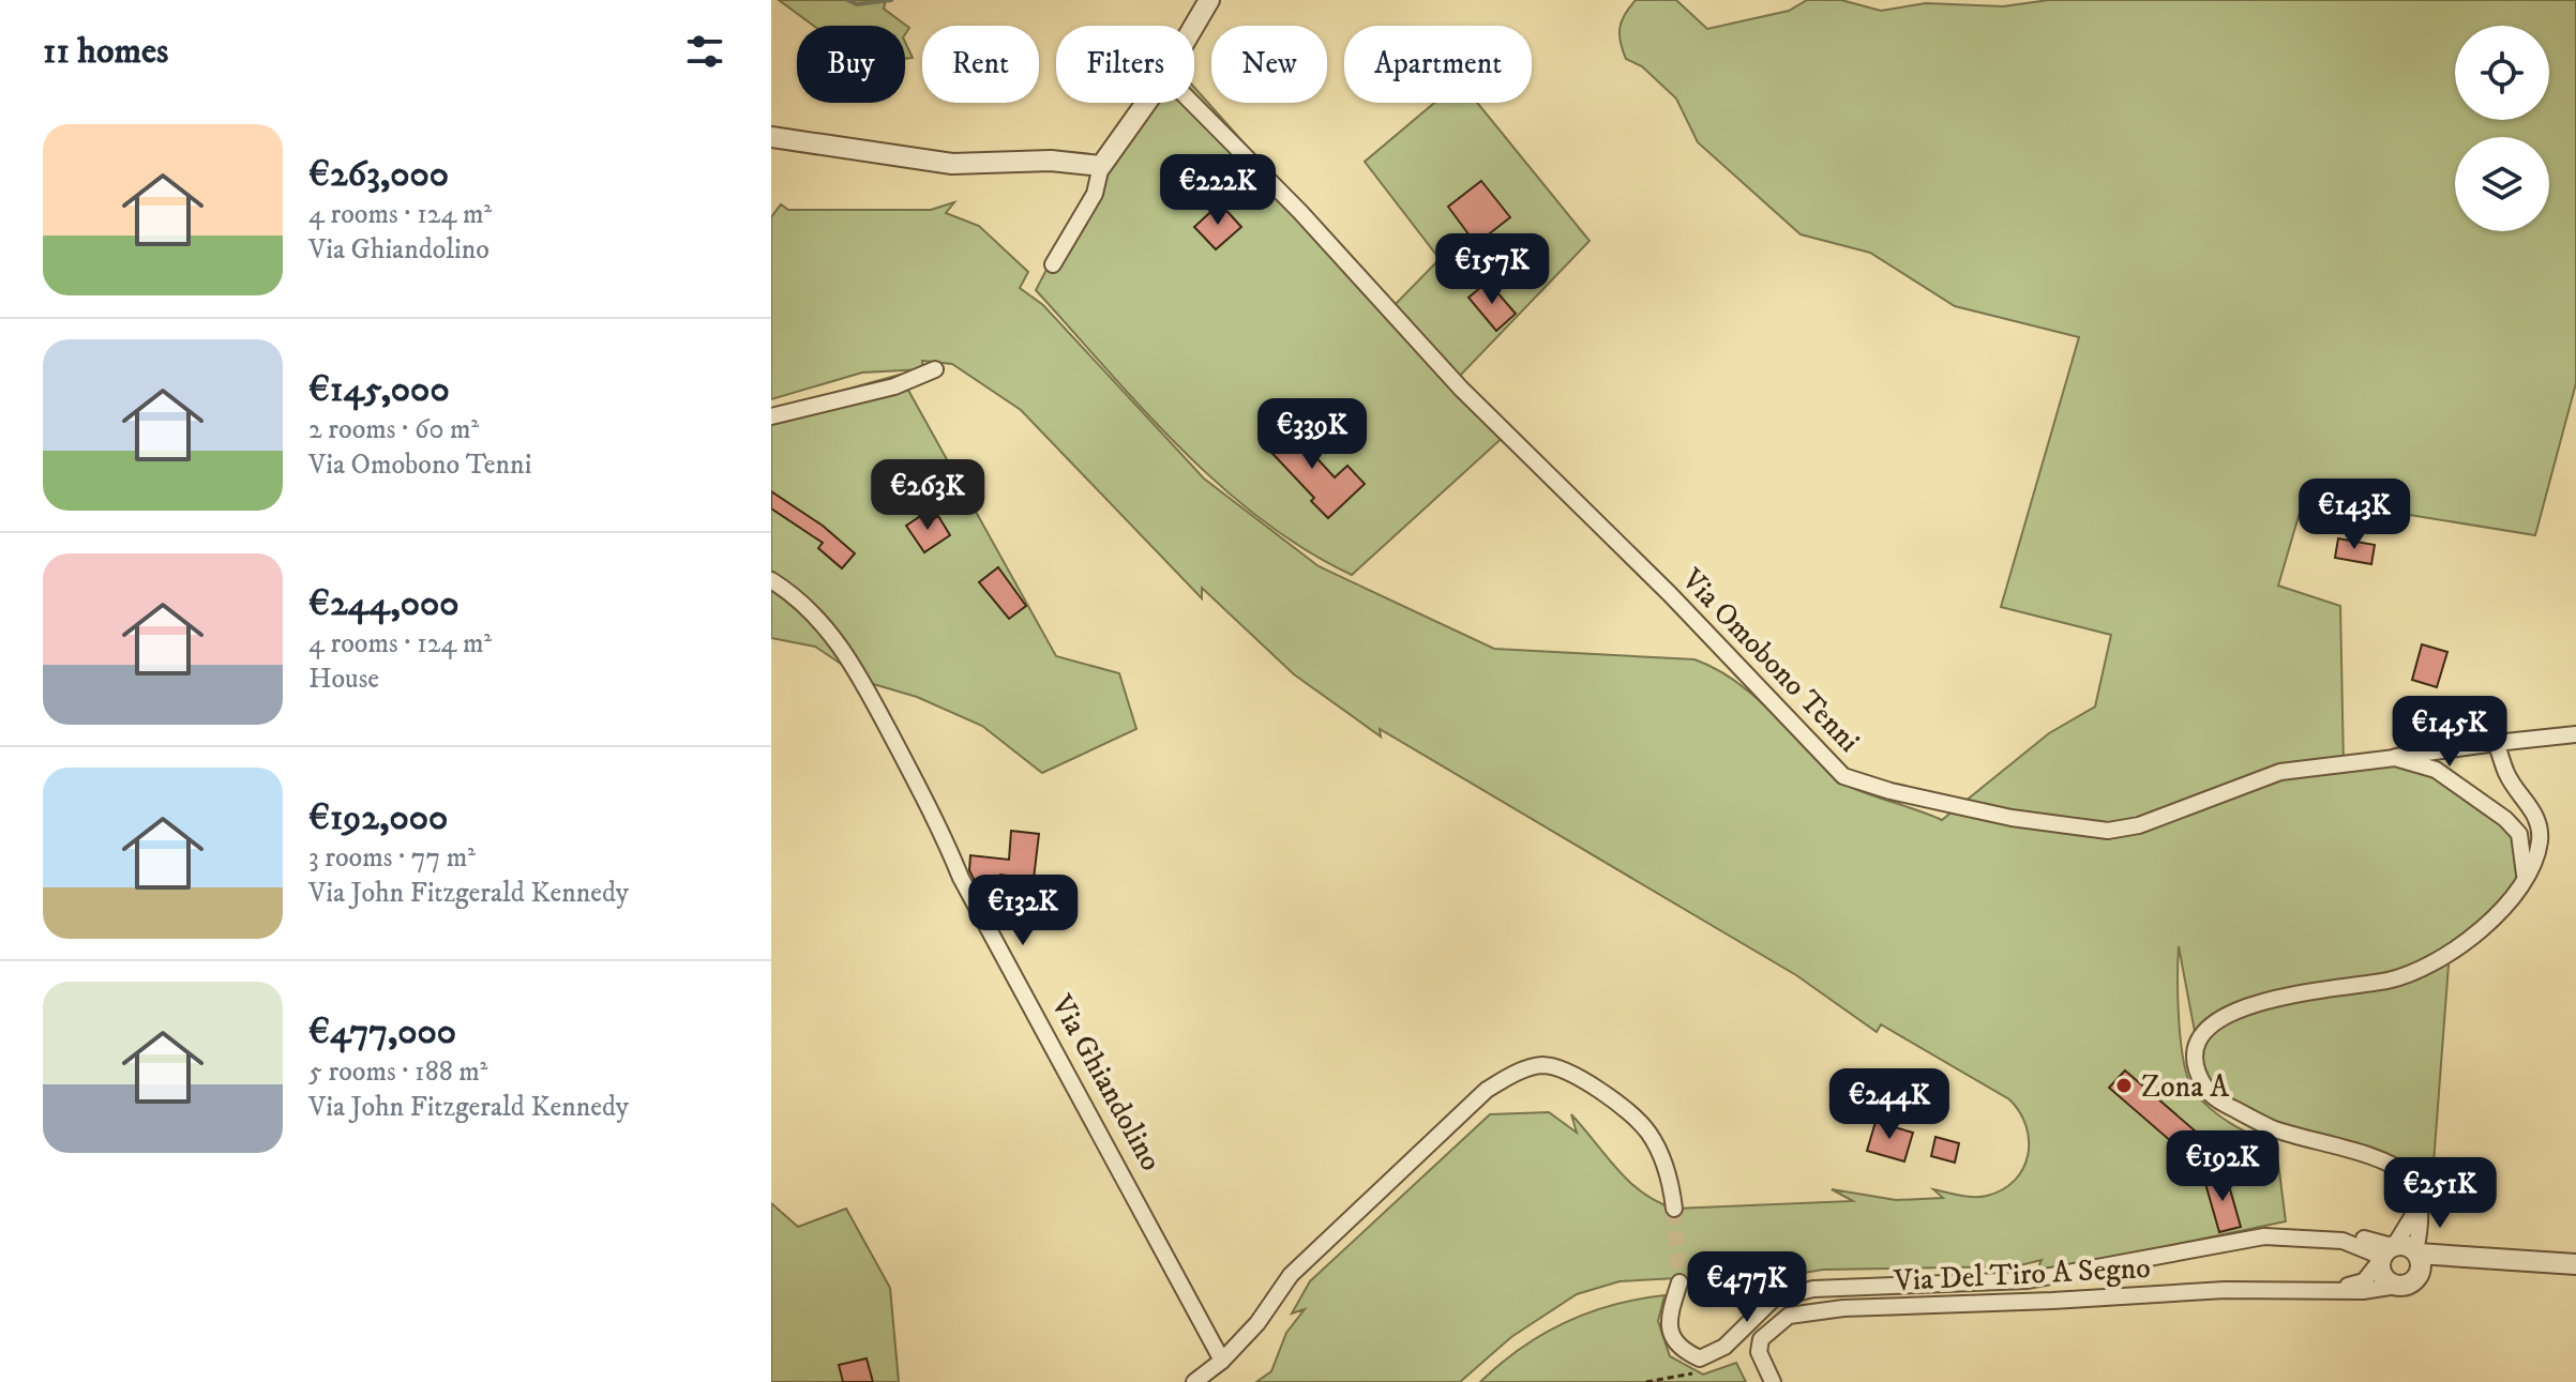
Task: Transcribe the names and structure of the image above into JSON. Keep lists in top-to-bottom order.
{
  "streets": {
    "street": ["Via Omobono Tenni", "Via Ghiandolino", "Via Del Tiro A Segno"]
  },
  "places": ["Zona A"],
  "page": {
    "heading": "11 homes",
    "chip": [
      "Buy",
      "Rent",
      "Filters",
      "New",
      "Apartment"
    ],
    "list": [
      {
        "name": "€263,000",
        "note": "4 rooms · 124 m² · Via Ghiandolino"
      },
      {
        "name": "€145,000",
        "note": "2 rooms · 60 m² · Via Omobono Tenni"
      },
      {
        "name": "€244,000",
        "note": "4 rooms · 124 m² · House"
      },
      {
        "name": "€192,000",
        "note": "3 rooms · 77 m² · Via John Fitzgerald Kennedy"
      },
      {
        "name": "€477,000",
        "note": "5 rooms · 188 m² · Via John Fitzgerald Kennedy"
      }
    ],
    "price": [
      "€222K",
      "€157K",
      "€339K",
      "€263K",
      "€143K",
      "€145K",
      "€132K",
      "€244K",
      "€192K",
      "€251K",
      "€477K"
    ]
  }
}
